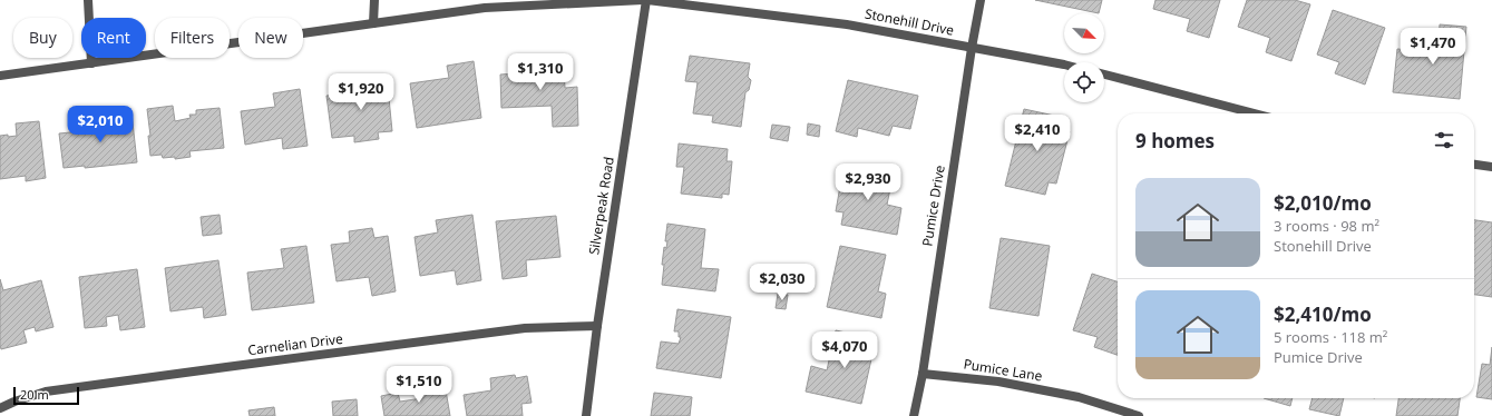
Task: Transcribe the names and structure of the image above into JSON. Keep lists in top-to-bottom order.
{
  "streets": {
    "street": [
      "Stonehill Drive",
      "Silverpeak Road",
      "Pumice Drive",
      "Carnelian Drive",
      "Pumice Lane"
    ]
  },
  "crossings": [
    ["Stonehill Drive", "Silverpeak Road"],
    ["Stonehill Drive", "Pumice Drive"],
    ["Silverpeak Road", "Carnelian Drive"],
    ["Pumice Drive", "Pumice Lane"]
  ],
  "scale_bar": "20 m",
  "north": "bottom right",
  "page": {
    "chip": [
      "Buy",
      "Rent",
      "Filters",
      "New"
    ],
    "price": [
      "$1,470",
      "$1,310",
      "$1,920",
      "$2,010",
      "$2,410",
      "$2,930",
      "$2,030",
      "$4,070",
      "$1,510"
    ],
    "heading": "9 homes",
    "list": [
      {
        "name": "$2,010/mo",
        "note": "3 rooms · 98 m² · Stonehill Drive"
      },
      {
        "name": "$2,410/mo",
        "note": "5 rooms · 118 m² · Pumice Drive"
      }
    ],
    "scale": "20 m"
  }
}
